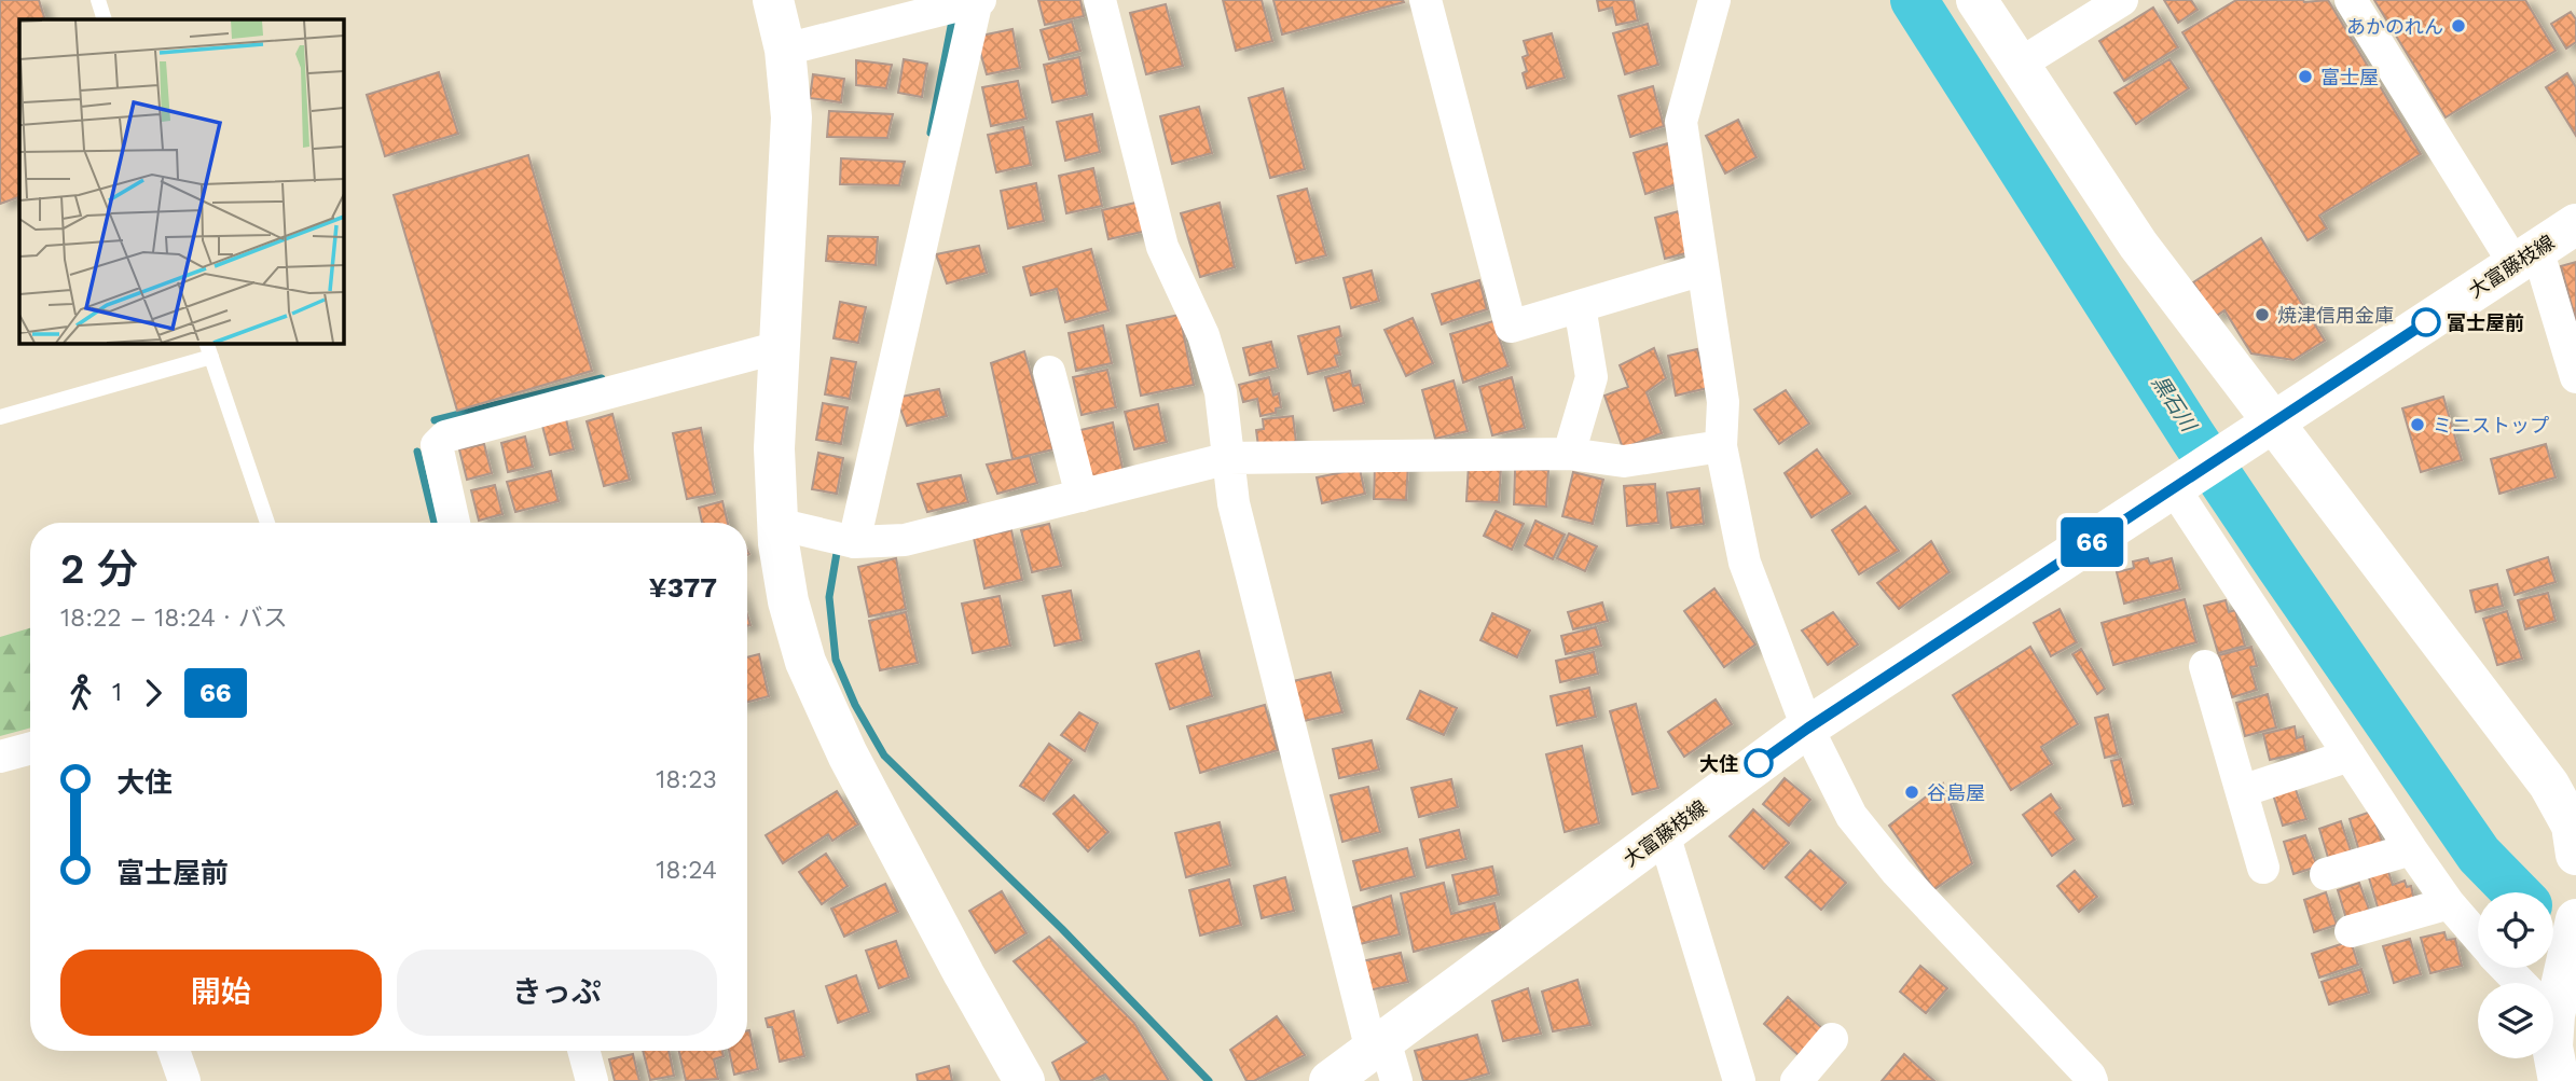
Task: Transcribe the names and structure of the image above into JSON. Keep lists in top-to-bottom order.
{
  "streets": {
    "street": ["大富藤枝線"]
  },
  "water": ["黒石川"],
  "places": [
    "あかのれん",
    "富士屋",
    "焼津信用金庫",
    "富士屋前",
    "ミニストップ",
    "大住",
    "谷島屋"
  ],
  "lines": ["bus line 66"],
  "page": {
    "on_map": "66",
    "heading": ["2 分", "18:22 – 18:24 · バス", "¥377"],
    "legs": ["1", "66"],
    "list": [
      {
        "name": "大住",
        "value": "18:23"
      },
      {
        "name": "富士屋前",
        "value": "18:24"
      }
    ],
    "buttons": ["開始", "きっぷ"]
  }
}
